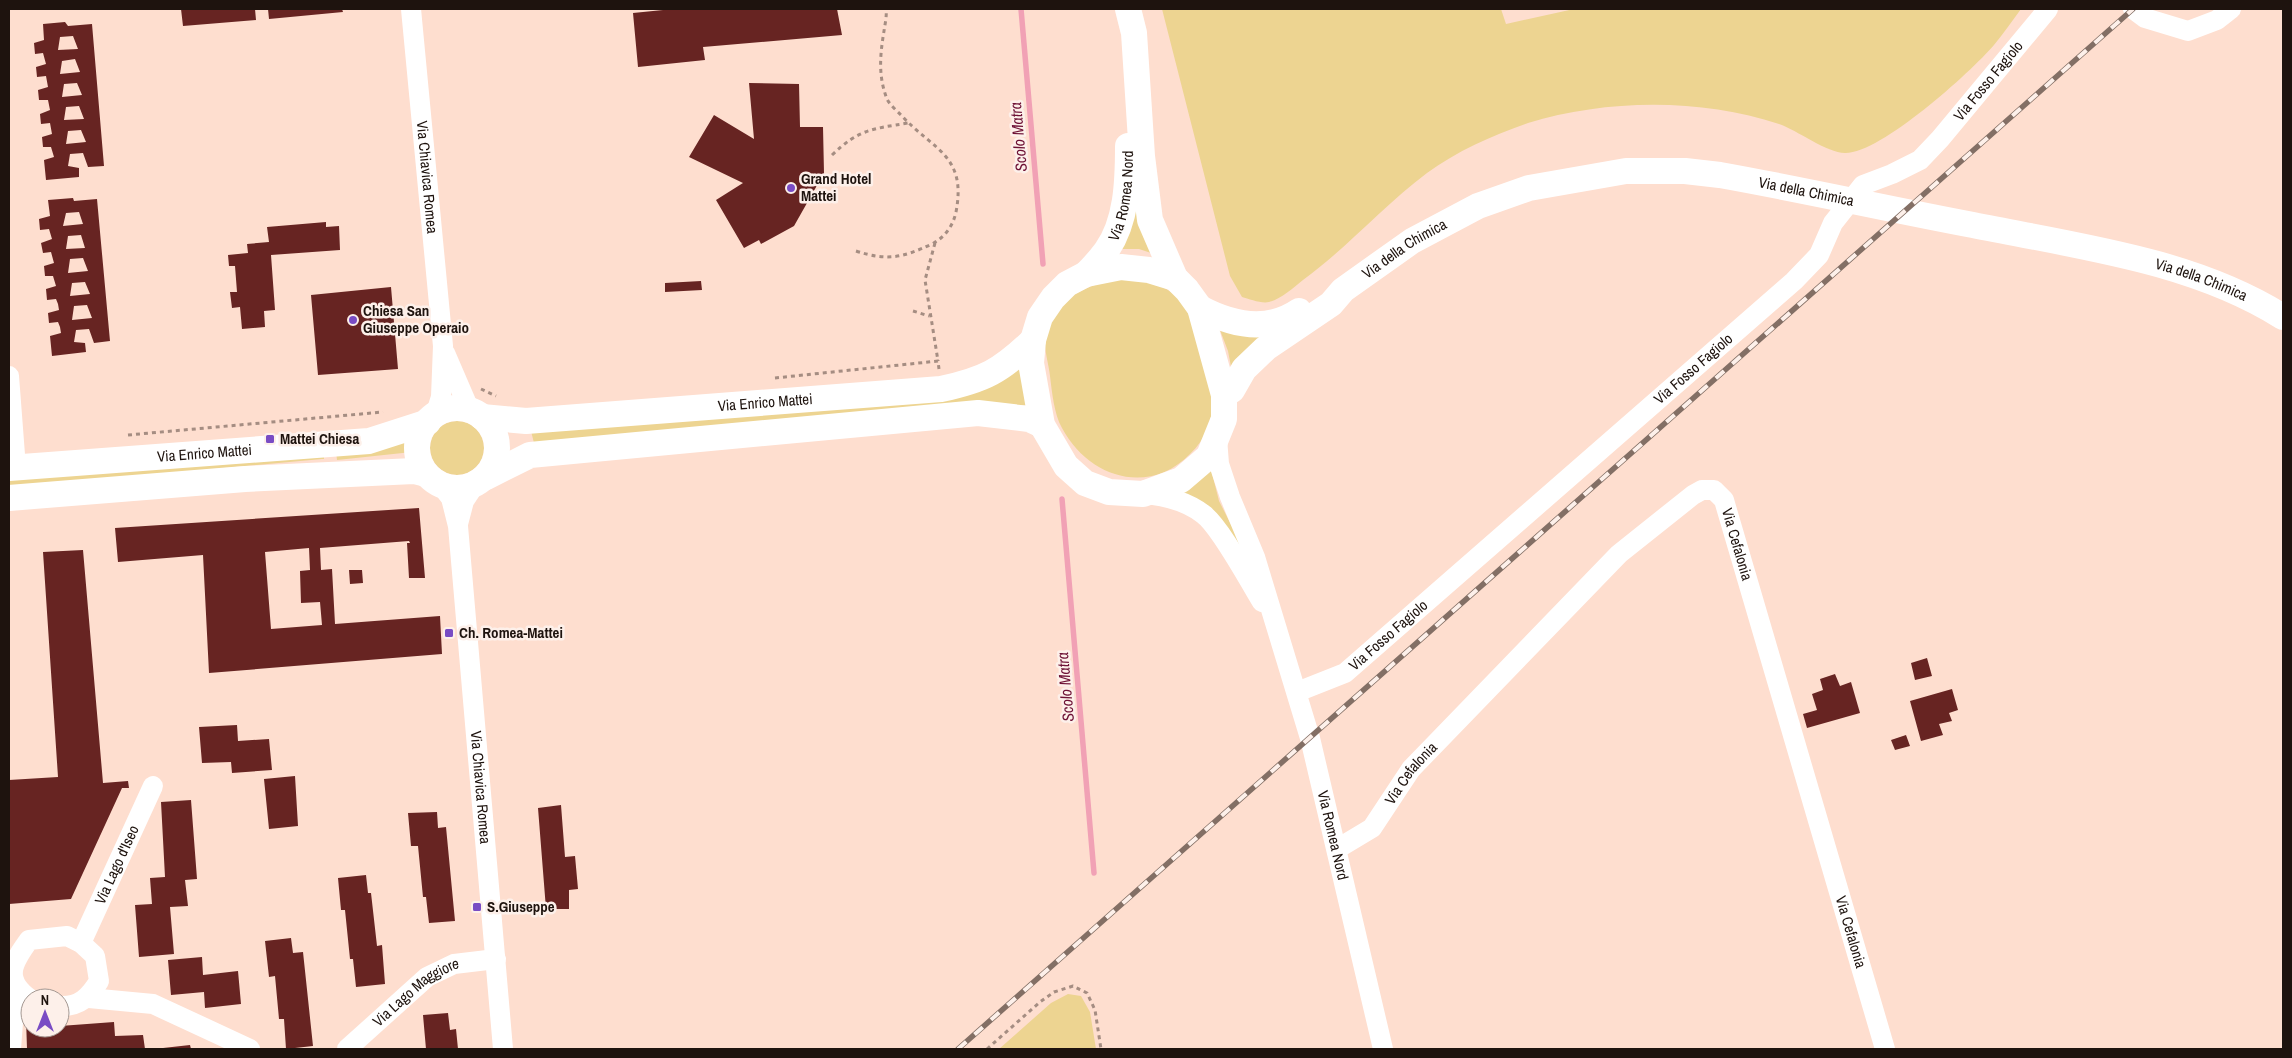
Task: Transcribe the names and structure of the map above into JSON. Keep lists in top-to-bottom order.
{
  "streets": {
    "main road": ["Via della Chimica", "Via Romea Nord", "Via Enrico Mattei"],
    "street": [
      "Via Fosso Fagiolo",
      "Via Chiavica Romea",
      "Via Cefalonia",
      "Via Lago d'Iseo",
      "Via Lago Maggiore"
    ]
  },
  "crossings": [
    ["Via Fosso Fagiolo", "Via Romea Nord"],
    ["Via Chiavica Romea", "Via Enrico Mattei"],
    ["Via Chiavica Romea", "Via Lago Maggiore"],
    ["Via della Chimica", "Via Romea Nord"],
    ["Via Romea Nord", "Via Cefalonia"]
  ],
  "water": ["Scolo Matra"],
  "places": {
    "other": ["Grand Hotel Mattei", "Chiesa San Giuseppe Operaio"],
    "transit": ["Mattei Chiesa", "Ch. Romea-Mattei", "S.Giuseppe"]
  },
  "north": "top"
}
